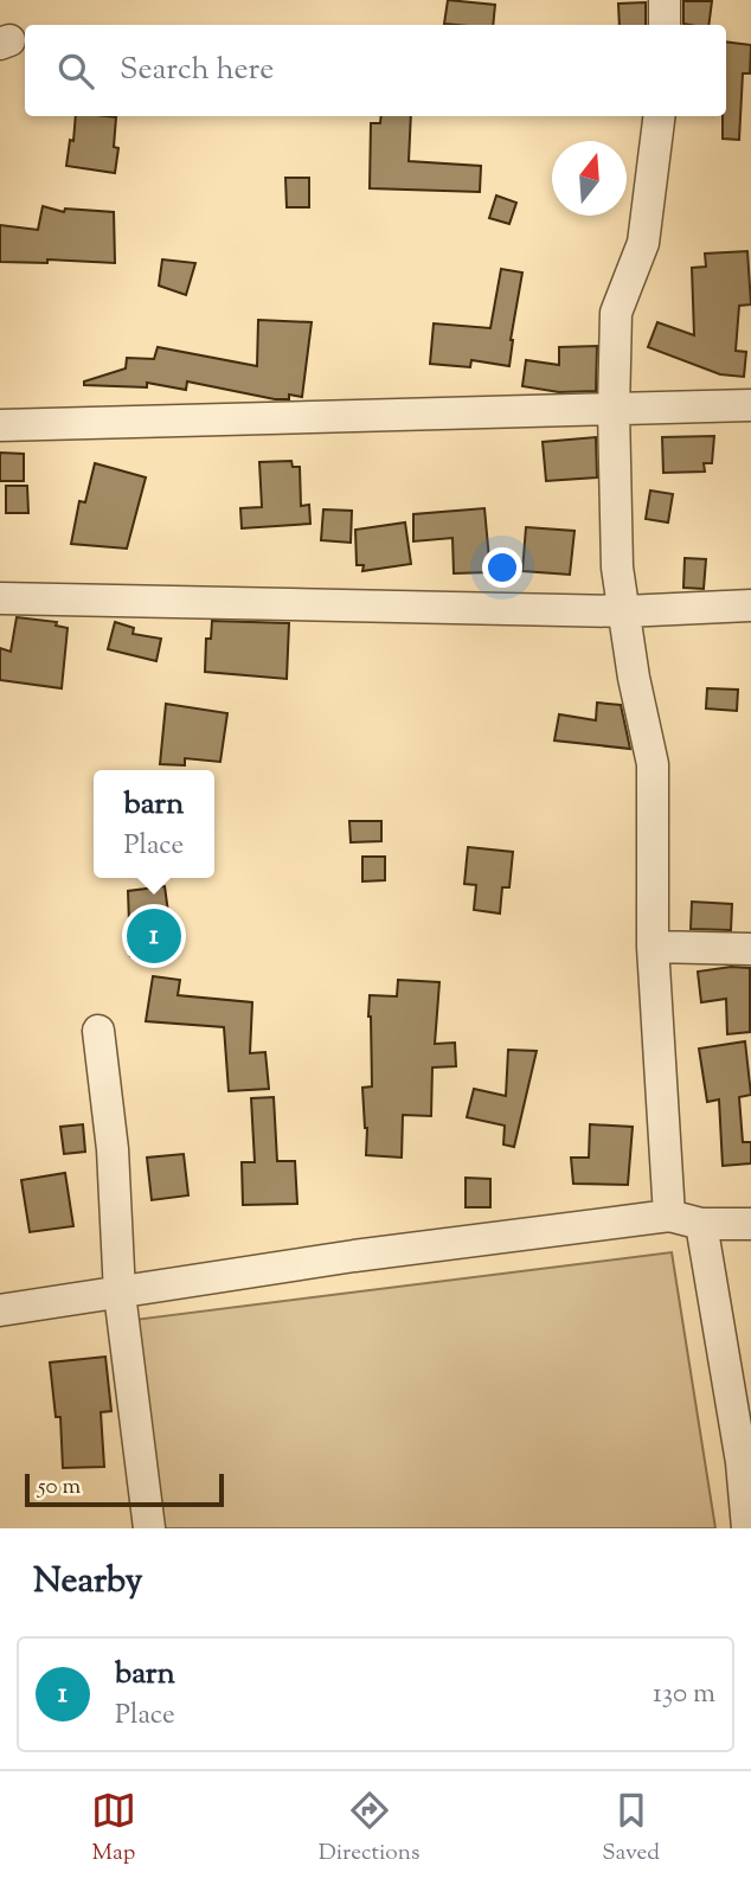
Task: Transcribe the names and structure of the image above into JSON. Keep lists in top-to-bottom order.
{
  "scale_bar": "50 m",
  "north": "top",
  "page": {
    "search": "Search here",
    "popup": ["barn", "Place"],
    "pins": "1",
    "scale": "50 m",
    "heading": "Nearby",
    "list": [
      {
        "mark": "1",
        "name": "barn",
        "note": "Place",
        "value": "130 m"
      }
    ],
    "nav": ["Map", "Directions", "Saved"]
  }
}
